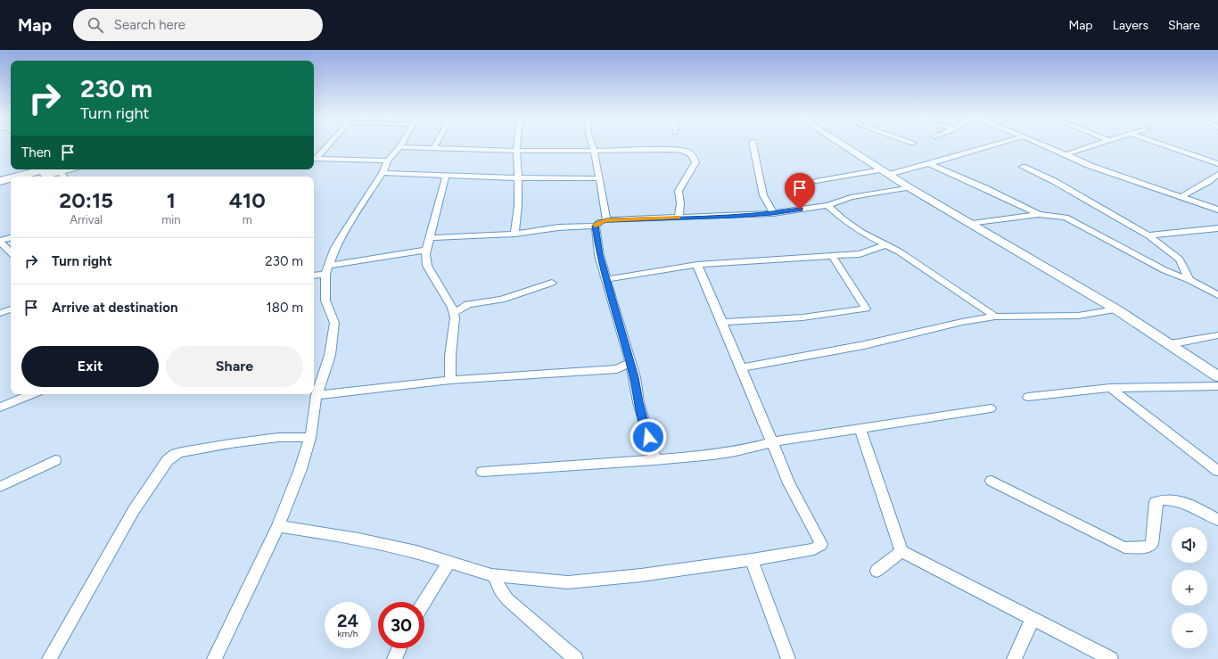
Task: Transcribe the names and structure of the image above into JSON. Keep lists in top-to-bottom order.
{
  "page": {
    "header": "Map",
    "search": "Search here",
    "nav": ["Map", "Layers", "Share"],
    "turn": ["230 m", "Turn right"],
    "then": "Then",
    "eta": [
      "20:15",
      "Arrival",
      "1",
      "min",
      "410",
      "m"
    ],
    "list": [
      {
        "name": "Turn right",
        "value": "230 m"
      },
      {
        "name": "Arrive at destination",
        "value": "180 m"
      }
    ],
    "buttons": ["Exit", "Share"],
    "map_buttons": ["+", "−"],
    "speed": "24 km/h",
    "limit": "30"
  }
}
